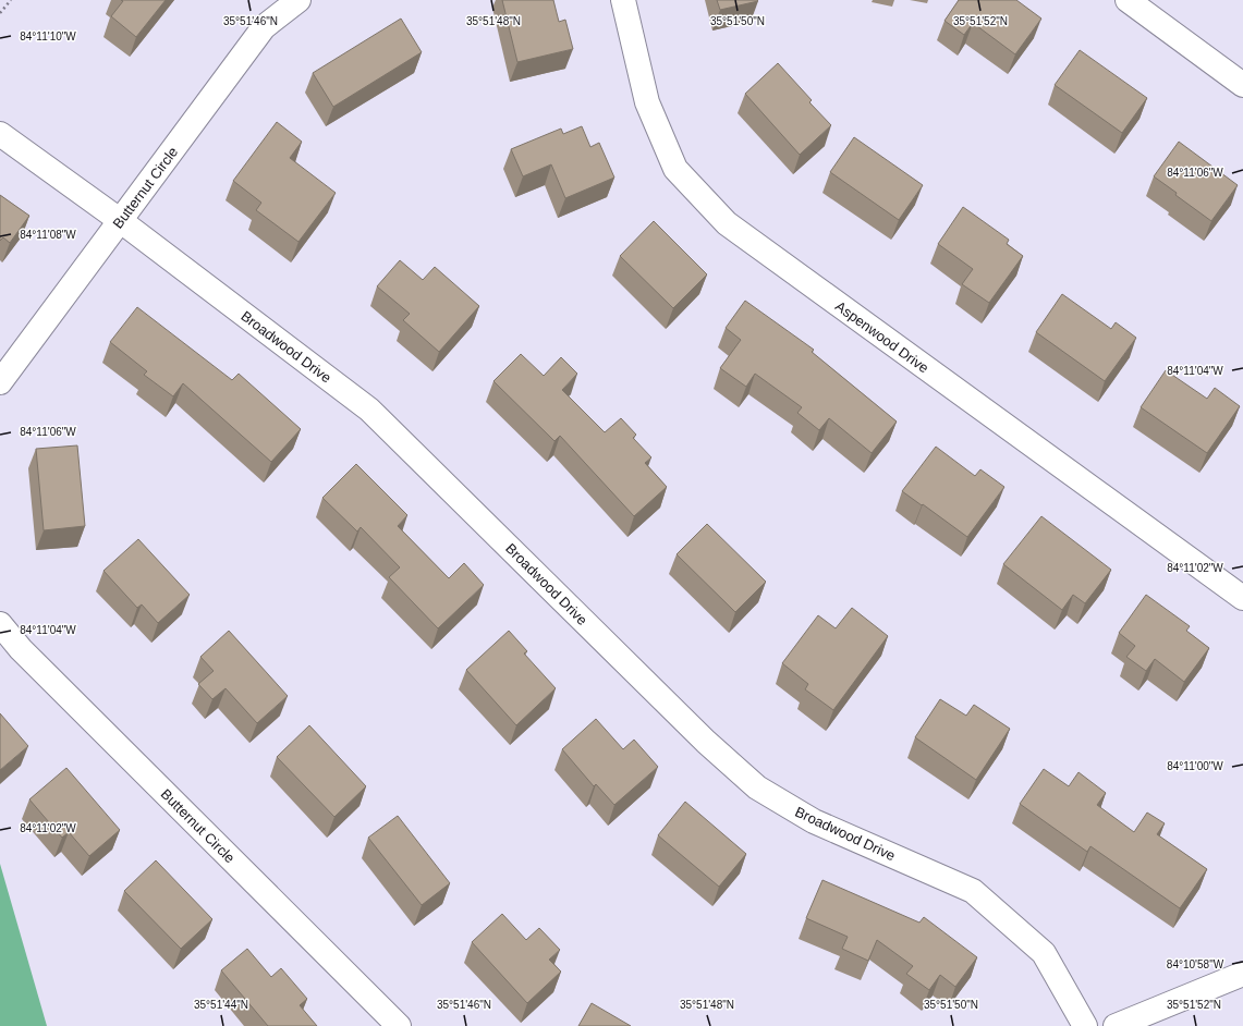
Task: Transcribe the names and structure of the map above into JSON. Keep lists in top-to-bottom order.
{
  "streets": {
    "street": ["Butternut Circle", "Aspenwood Drive", "Broadwood Drive"]
  },
  "crossings": [
    ["Butternut Circle", "Broadwood Drive"]
  ],
  "coordinates": [
    "35°51'46\"N",
    "35°51'48\"N",
    "35°51'50\"N",
    "35°51'52\"N",
    "84°11'10\"W",
    "84°11'06\"W",
    "84°11'08\"W",
    "84°11'04\"W",
    "84°11'02\"W",
    "84°11'00\"W",
    "84°10'58\"W",
    "35°51'44\"N"
  ]
}
